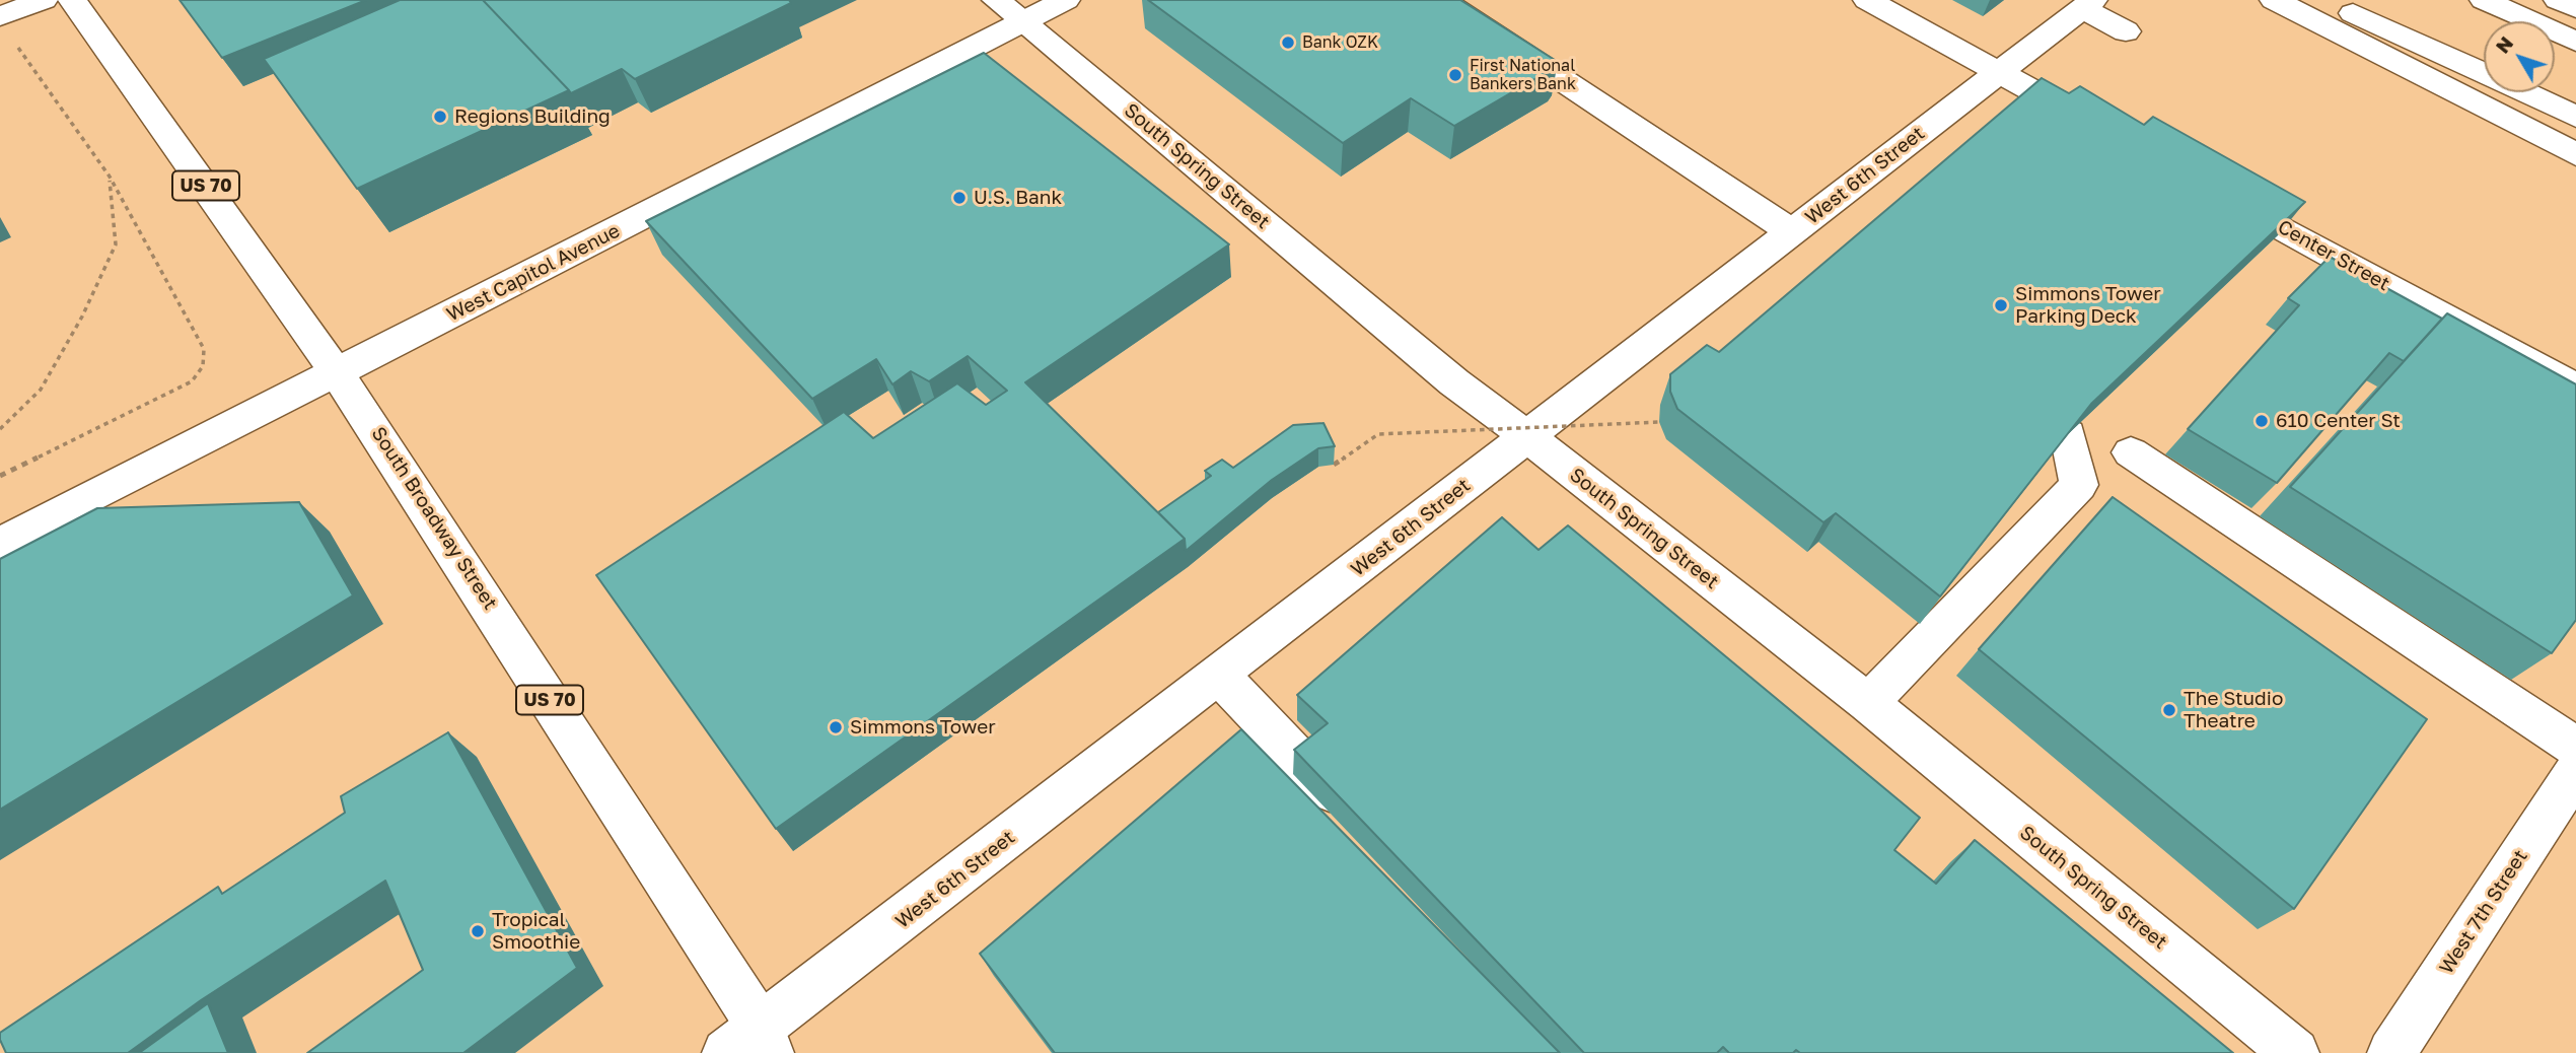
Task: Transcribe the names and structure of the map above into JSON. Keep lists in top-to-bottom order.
{
  "streets": {
    "street": [
      "South Spring Street",
      "West 6th Street",
      "US 70",
      "Center Street",
      "West Capitol Avenue",
      "South Broadway Street",
      "West 7th Street"
    ]
  },
  "crossings": [
    ["South Spring Street", "West 6th Street"],
    ["South Spring Street", "West Capitol Avenue"],
    ["West 6th Street", "South Broadway Street"],
    ["West Capitol Avenue", "South Broadway Street"]
  ],
  "places": [
    "Bank OZK",
    "First National Bankers Bank",
    "Regions Building",
    "U.S. Bank",
    "Simmons Tower Parking Deck",
    "610 Center St",
    "The Studio Theatre",
    "Simmons Tower",
    "Tropical Smoothie"
  ],
  "north": "top left"
}
